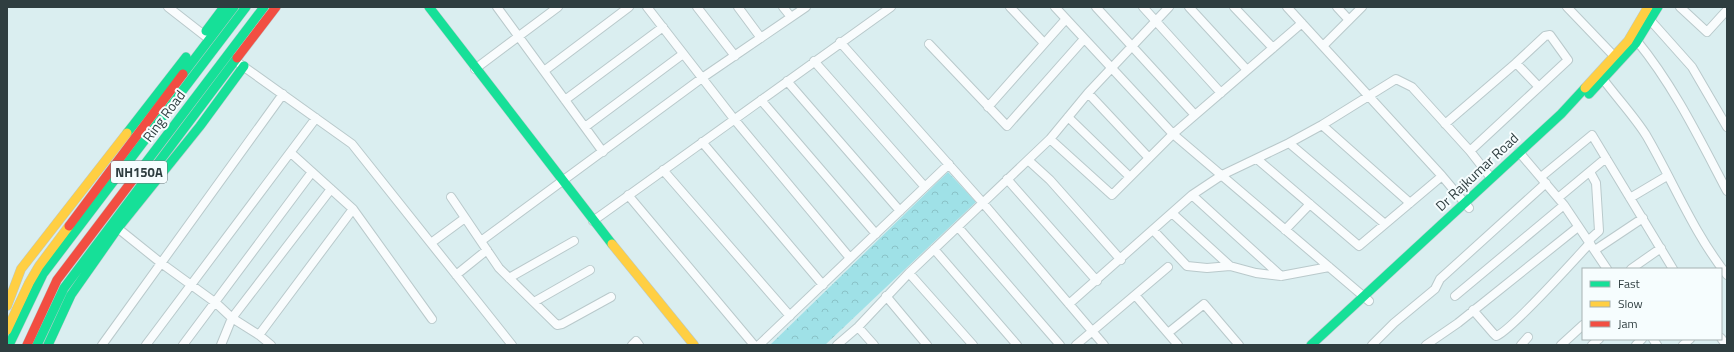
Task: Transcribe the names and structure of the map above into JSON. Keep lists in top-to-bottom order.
{
  "streets": {
    "main road": ["Ring Road", "NH150A", "Dr Rajkumar Road"]
  },
  "legend": ["Fast", "Slow", "Jam"]
}
